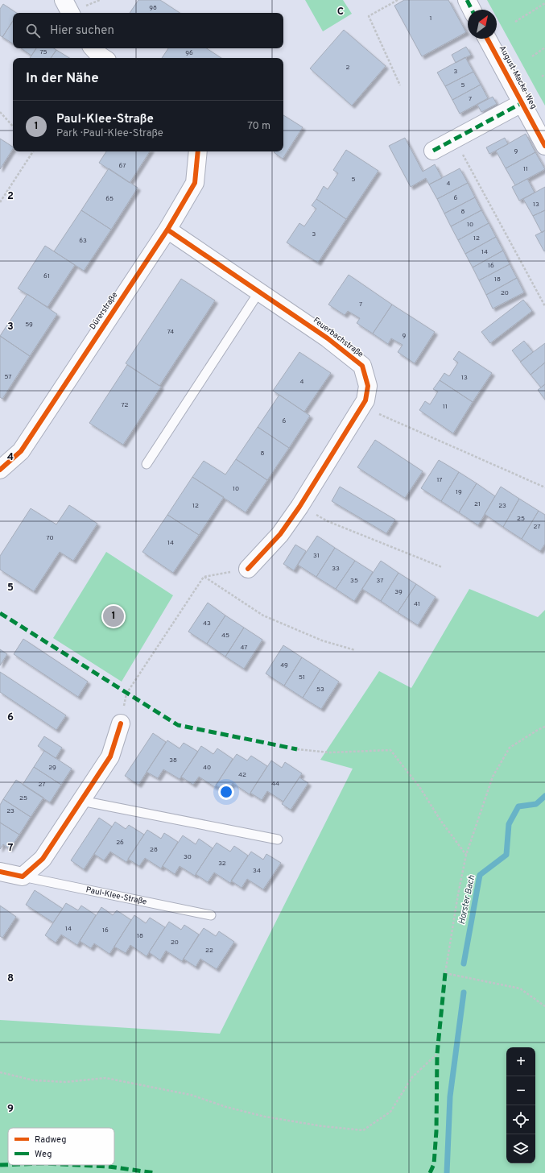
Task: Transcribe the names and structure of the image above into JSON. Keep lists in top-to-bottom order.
{
  "streets": {
    "street": [
      "August-Macke-Weg",
      "Dürerstraße",
      "Feuerbachstraße",
      "Paul-Klee-Straße"
    ]
  },
  "crossings": [
    ["Dürerstraße", "Feuerbachstraße"]
  ],
  "water": ["Horster Bach"],
  "house_numbers": [
    "98",
    "1",
    "75",
    "96",
    "2",
    "3",
    "5",
    "7",
    "9",
    "67",
    "11",
    "5",
    "4",
    "6",
    "65",
    "13",
    "8",
    "10",
    "3",
    "12",
    "63",
    "14",
    "16",
    "61",
    "18",
    "20",
    "7",
    "59",
    "74",
    "9",
    "57",
    "13",
    "4",
    "72",
    "11",
    "6",
    "8",
    "17",
    "10",
    "19",
    "21",
    "12",
    "23",
    "25",
    "27",
    "70",
    "14",
    "31",
    "33",
    "35",
    "37",
    "39",
    "41",
    "43",
    "45",
    "47",
    "49",
    "51",
    "53",
    "38",
    "29",
    "40",
    "42",
    "44",
    "27",
    "25",
    "23",
    "26",
    "28",
    "30",
    "32",
    "34",
    "14",
    "16",
    "18",
    "20",
    "22"
  ],
  "legend": ["Radweg", "Weg"],
  "north": "top right",
  "page": {
    "search": "Hier suchen",
    "heading": "In der Nähe",
    "list": [
      {
        "mark": "1",
        "name": "Paul-Klee-Straße",
        "note": "Park · Paul-Klee-Straße",
        "value": "70 m"
      }
    ],
    "pins": "1",
    "map_buttons": ["+", "−"]
  },
  "grid": {
    "columns": ["C"],
    "rows": [
      "2",
      "3",
      "4",
      "5",
      "6",
      "7",
      "8",
      "9"
    ]
  }
}
